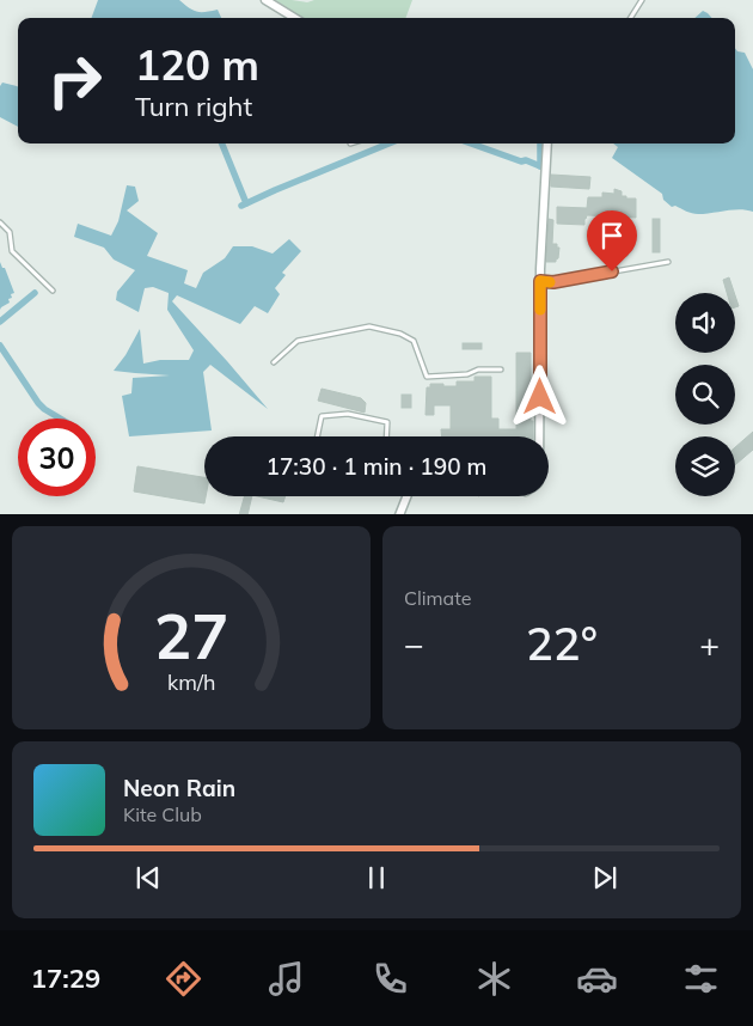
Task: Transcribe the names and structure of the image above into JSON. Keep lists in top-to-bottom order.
{
  "page": {
    "turn": ["120 m", "Turn right"],
    "limit": "30",
    "trip": "17:30 · 1 min · 190 m",
    "tile": "Climate",
    "heat": ["−", "22°", "+"],
    "song": ["Neon Rain", "Kite Club"],
    "tabs": "17:29",
    "gauge": ["27", "km/h"]
  }
}
